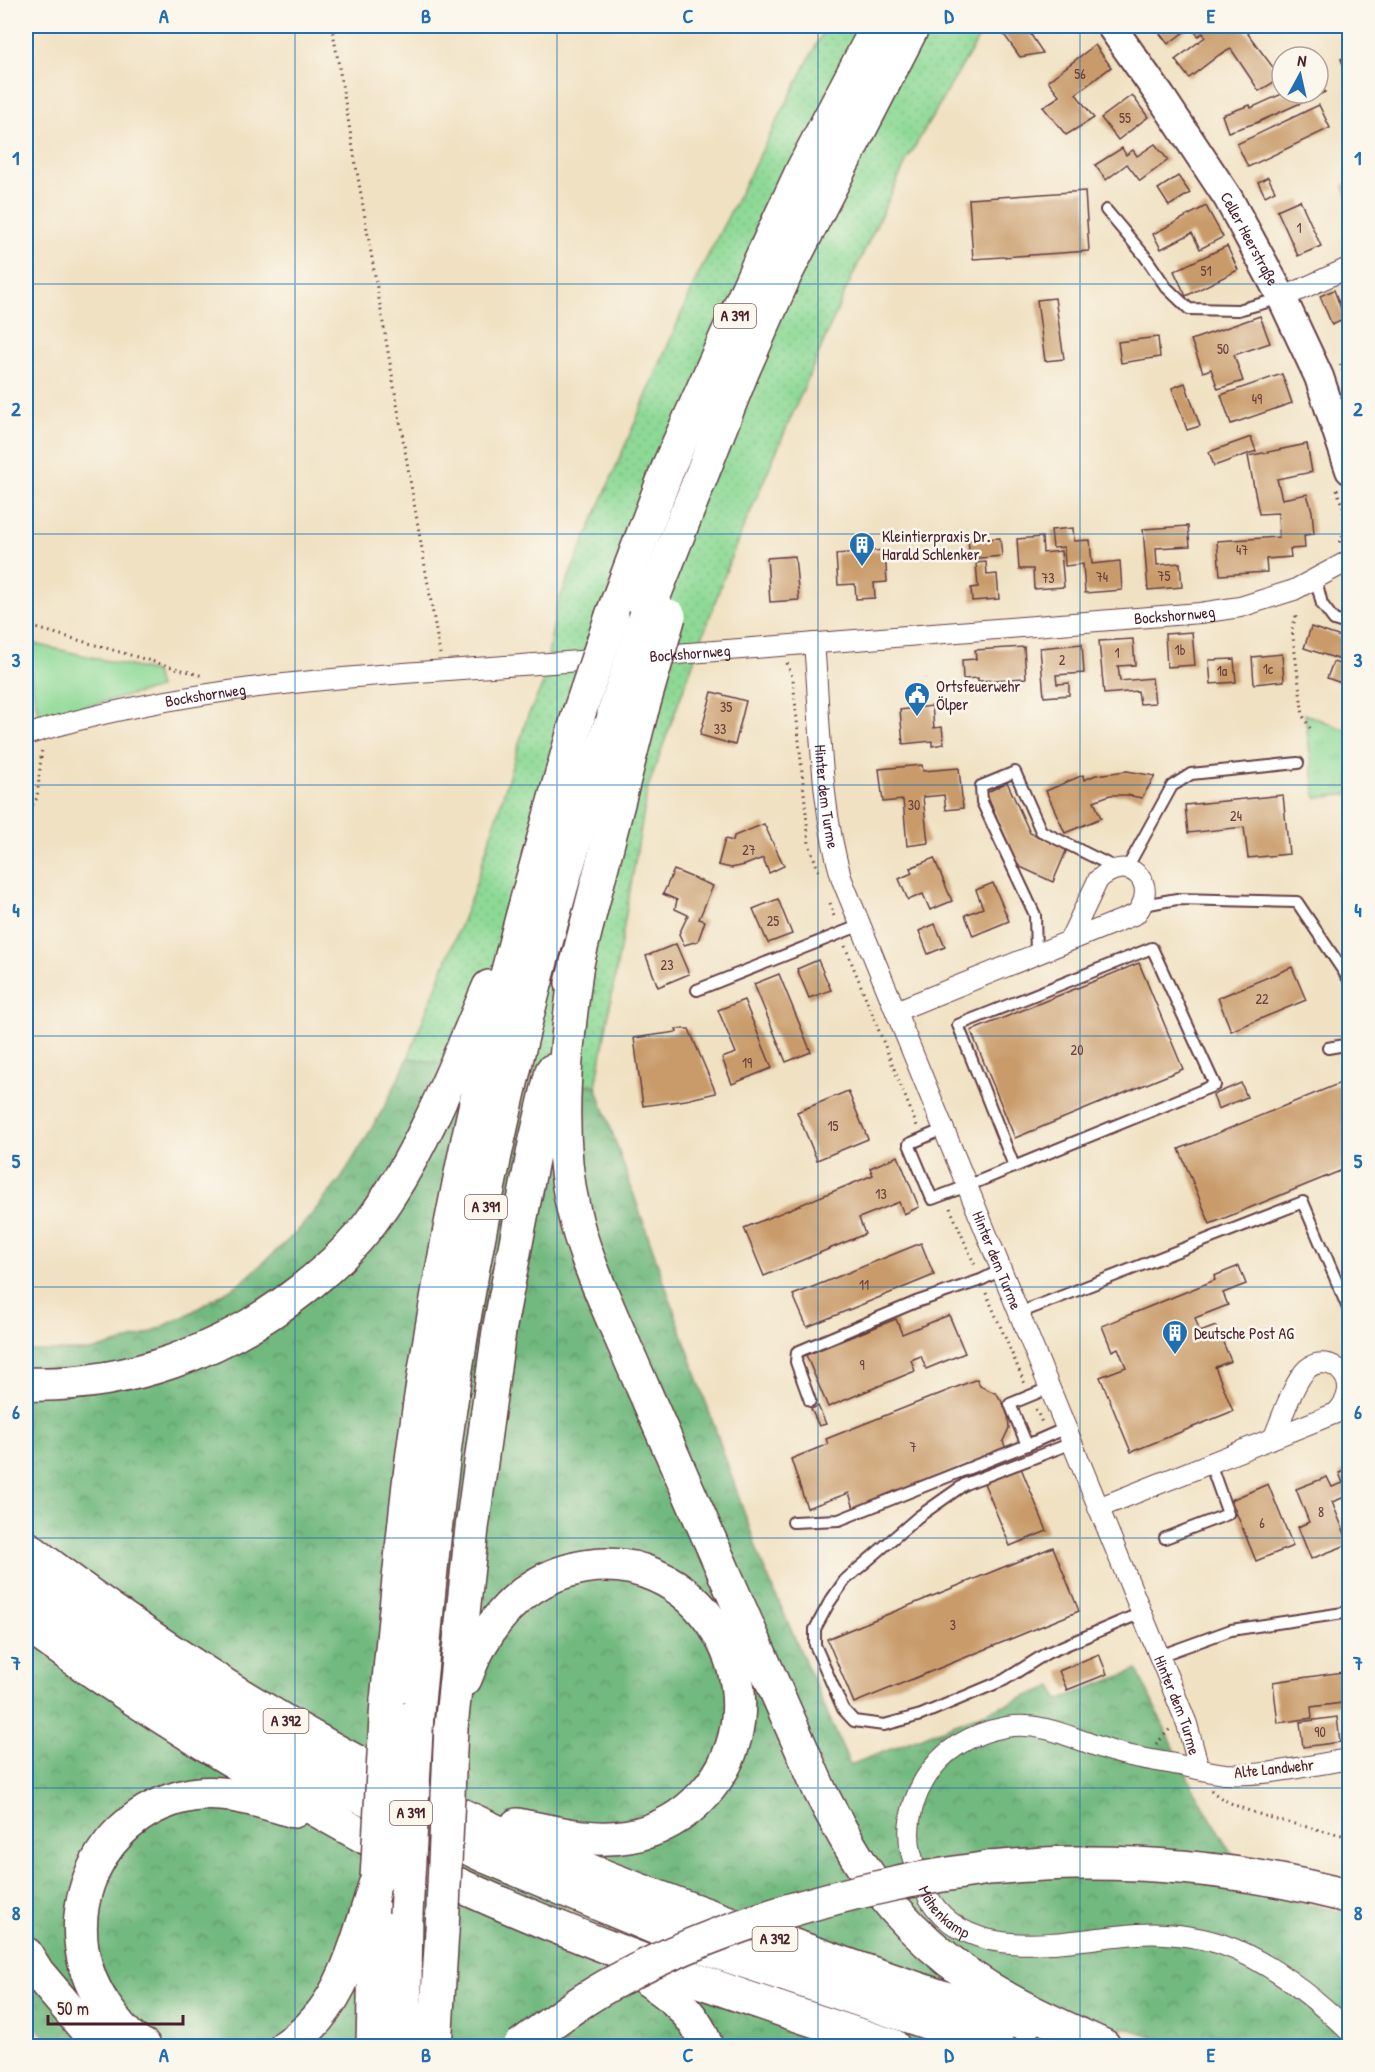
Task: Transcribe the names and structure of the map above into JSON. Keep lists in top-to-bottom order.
{
  "streets": {
    "highway": ["A 391", "A 392"],
    "main road": ["Celler Heerstraße"],
    "street": [
      "Bockshornweg",
      "Hinter dem Turme",
      "Alte Landwehr",
      "Mähenkamp"
    ]
  },
  "crossings": [
    ["Bockshornweg", "Hinter dem Turme"],
    ["Hinter dem Turme", "Alte Landwehr"],
    ["Hinter dem Turme", "Mähenkamp"],
    ["Alte Landwehr", "Mähenkamp"]
  ],
  "places": {
    "building": ["Kleintierpraxis Dr. Harald Schlenker", "Deutsche Post AG"],
    "public building": ["Ortsfeuerwehr Ölper"]
  },
  "house_numbers": [
    "56",
    "55",
    "1",
    "51",
    "50",
    "49",
    "47",
    "75",
    "74",
    "73",
    "1b",
    "1",
    "2",
    "1c",
    "1a",
    "35",
    "33",
    "30",
    "24",
    "27",
    "25",
    "23",
    "22",
    "20",
    "19",
    "15",
    "13",
    "11",
    "9",
    "7",
    "8",
    "6",
    "3",
    "90"
  ],
  "scale_bar": "50 m",
  "north": "top",
  "grid": {
    "columns": [
      "A",
      "B",
      "C",
      "D",
      "E"
    ],
    "rows": [
      "1",
      "2",
      "3",
      "4",
      "5",
      "6",
      "7",
      "8"
    ]
  }
}
